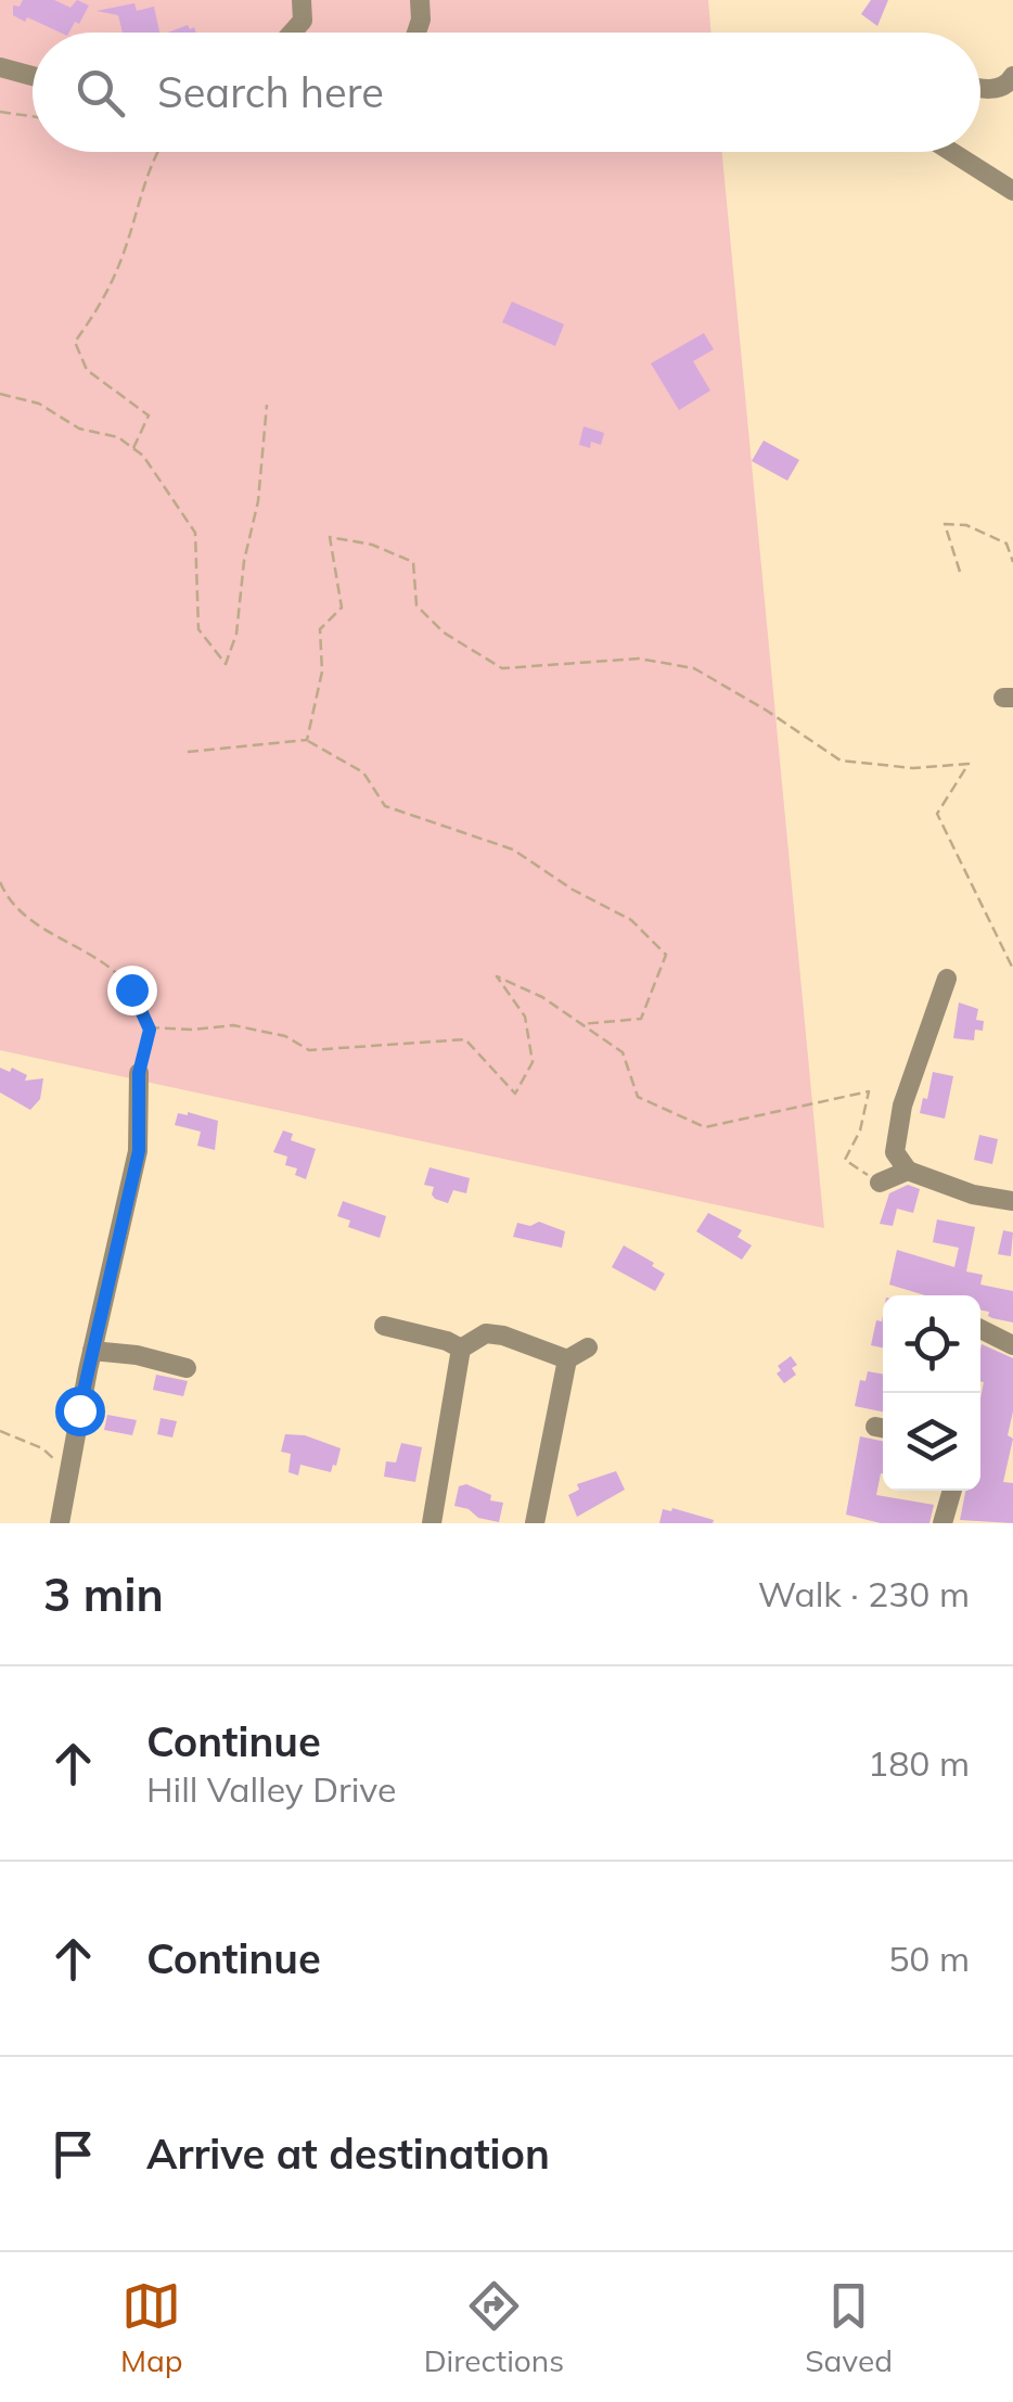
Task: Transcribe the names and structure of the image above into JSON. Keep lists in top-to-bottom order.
{
  "page": {
    "search": "Search here",
    "heading": ["3 min", "Walk · 230 m"],
    "list": [
      ["Continue", "Hill Valley Drive", "180 m"],
      ["Continue", "50 m"],
      "Arrive at destination"
    ],
    "nav": ["Map", "Directions", "Saved"]
  }
}
